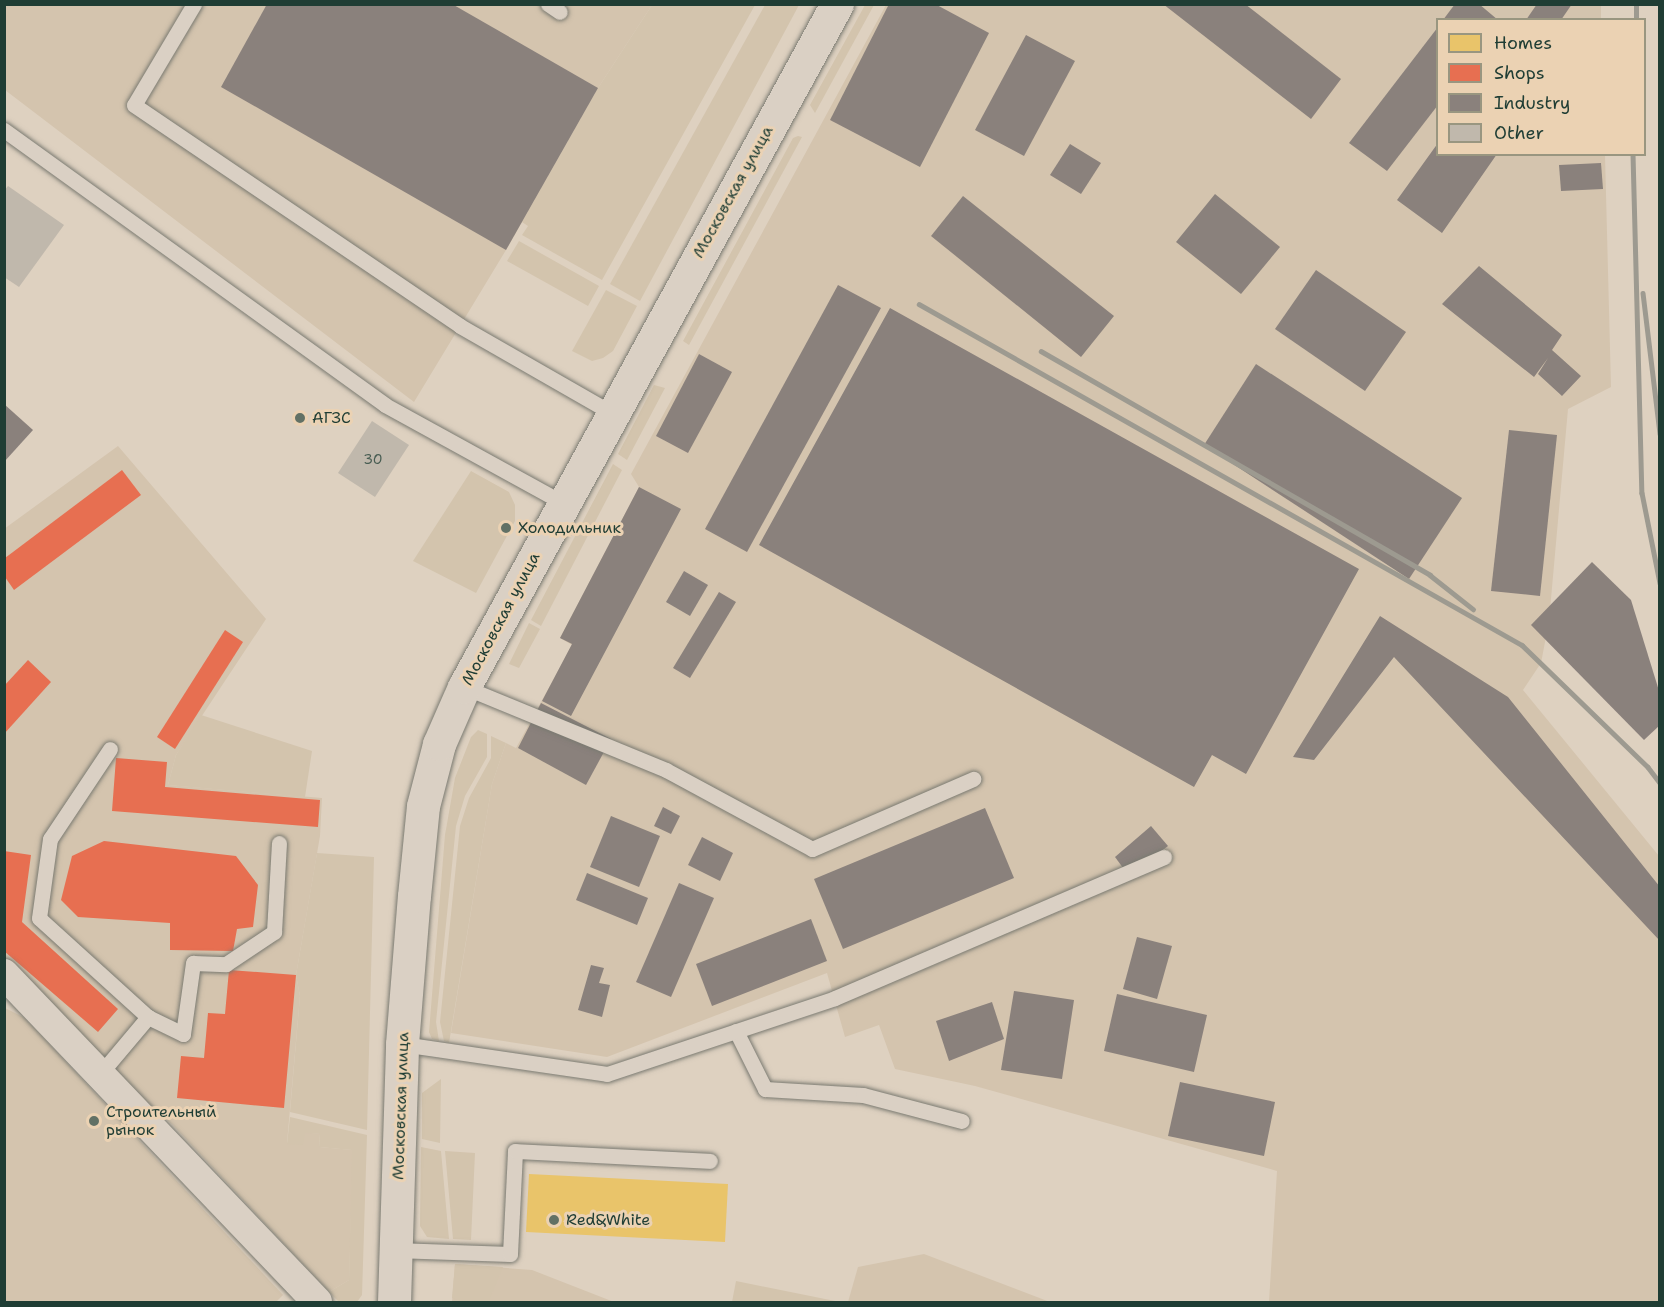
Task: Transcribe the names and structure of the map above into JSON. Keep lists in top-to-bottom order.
{
  "streets": {
    "main road": ["Московская улица"]
  },
  "places": [
    "АГЗС",
    "Холодильник",
    "Строительный рынок",
    "Red&White"
  ],
  "house_numbers": ["30"],
  "legend": [
    "Homes",
    "Shops",
    "Industry",
    "Other"
  ]
}
